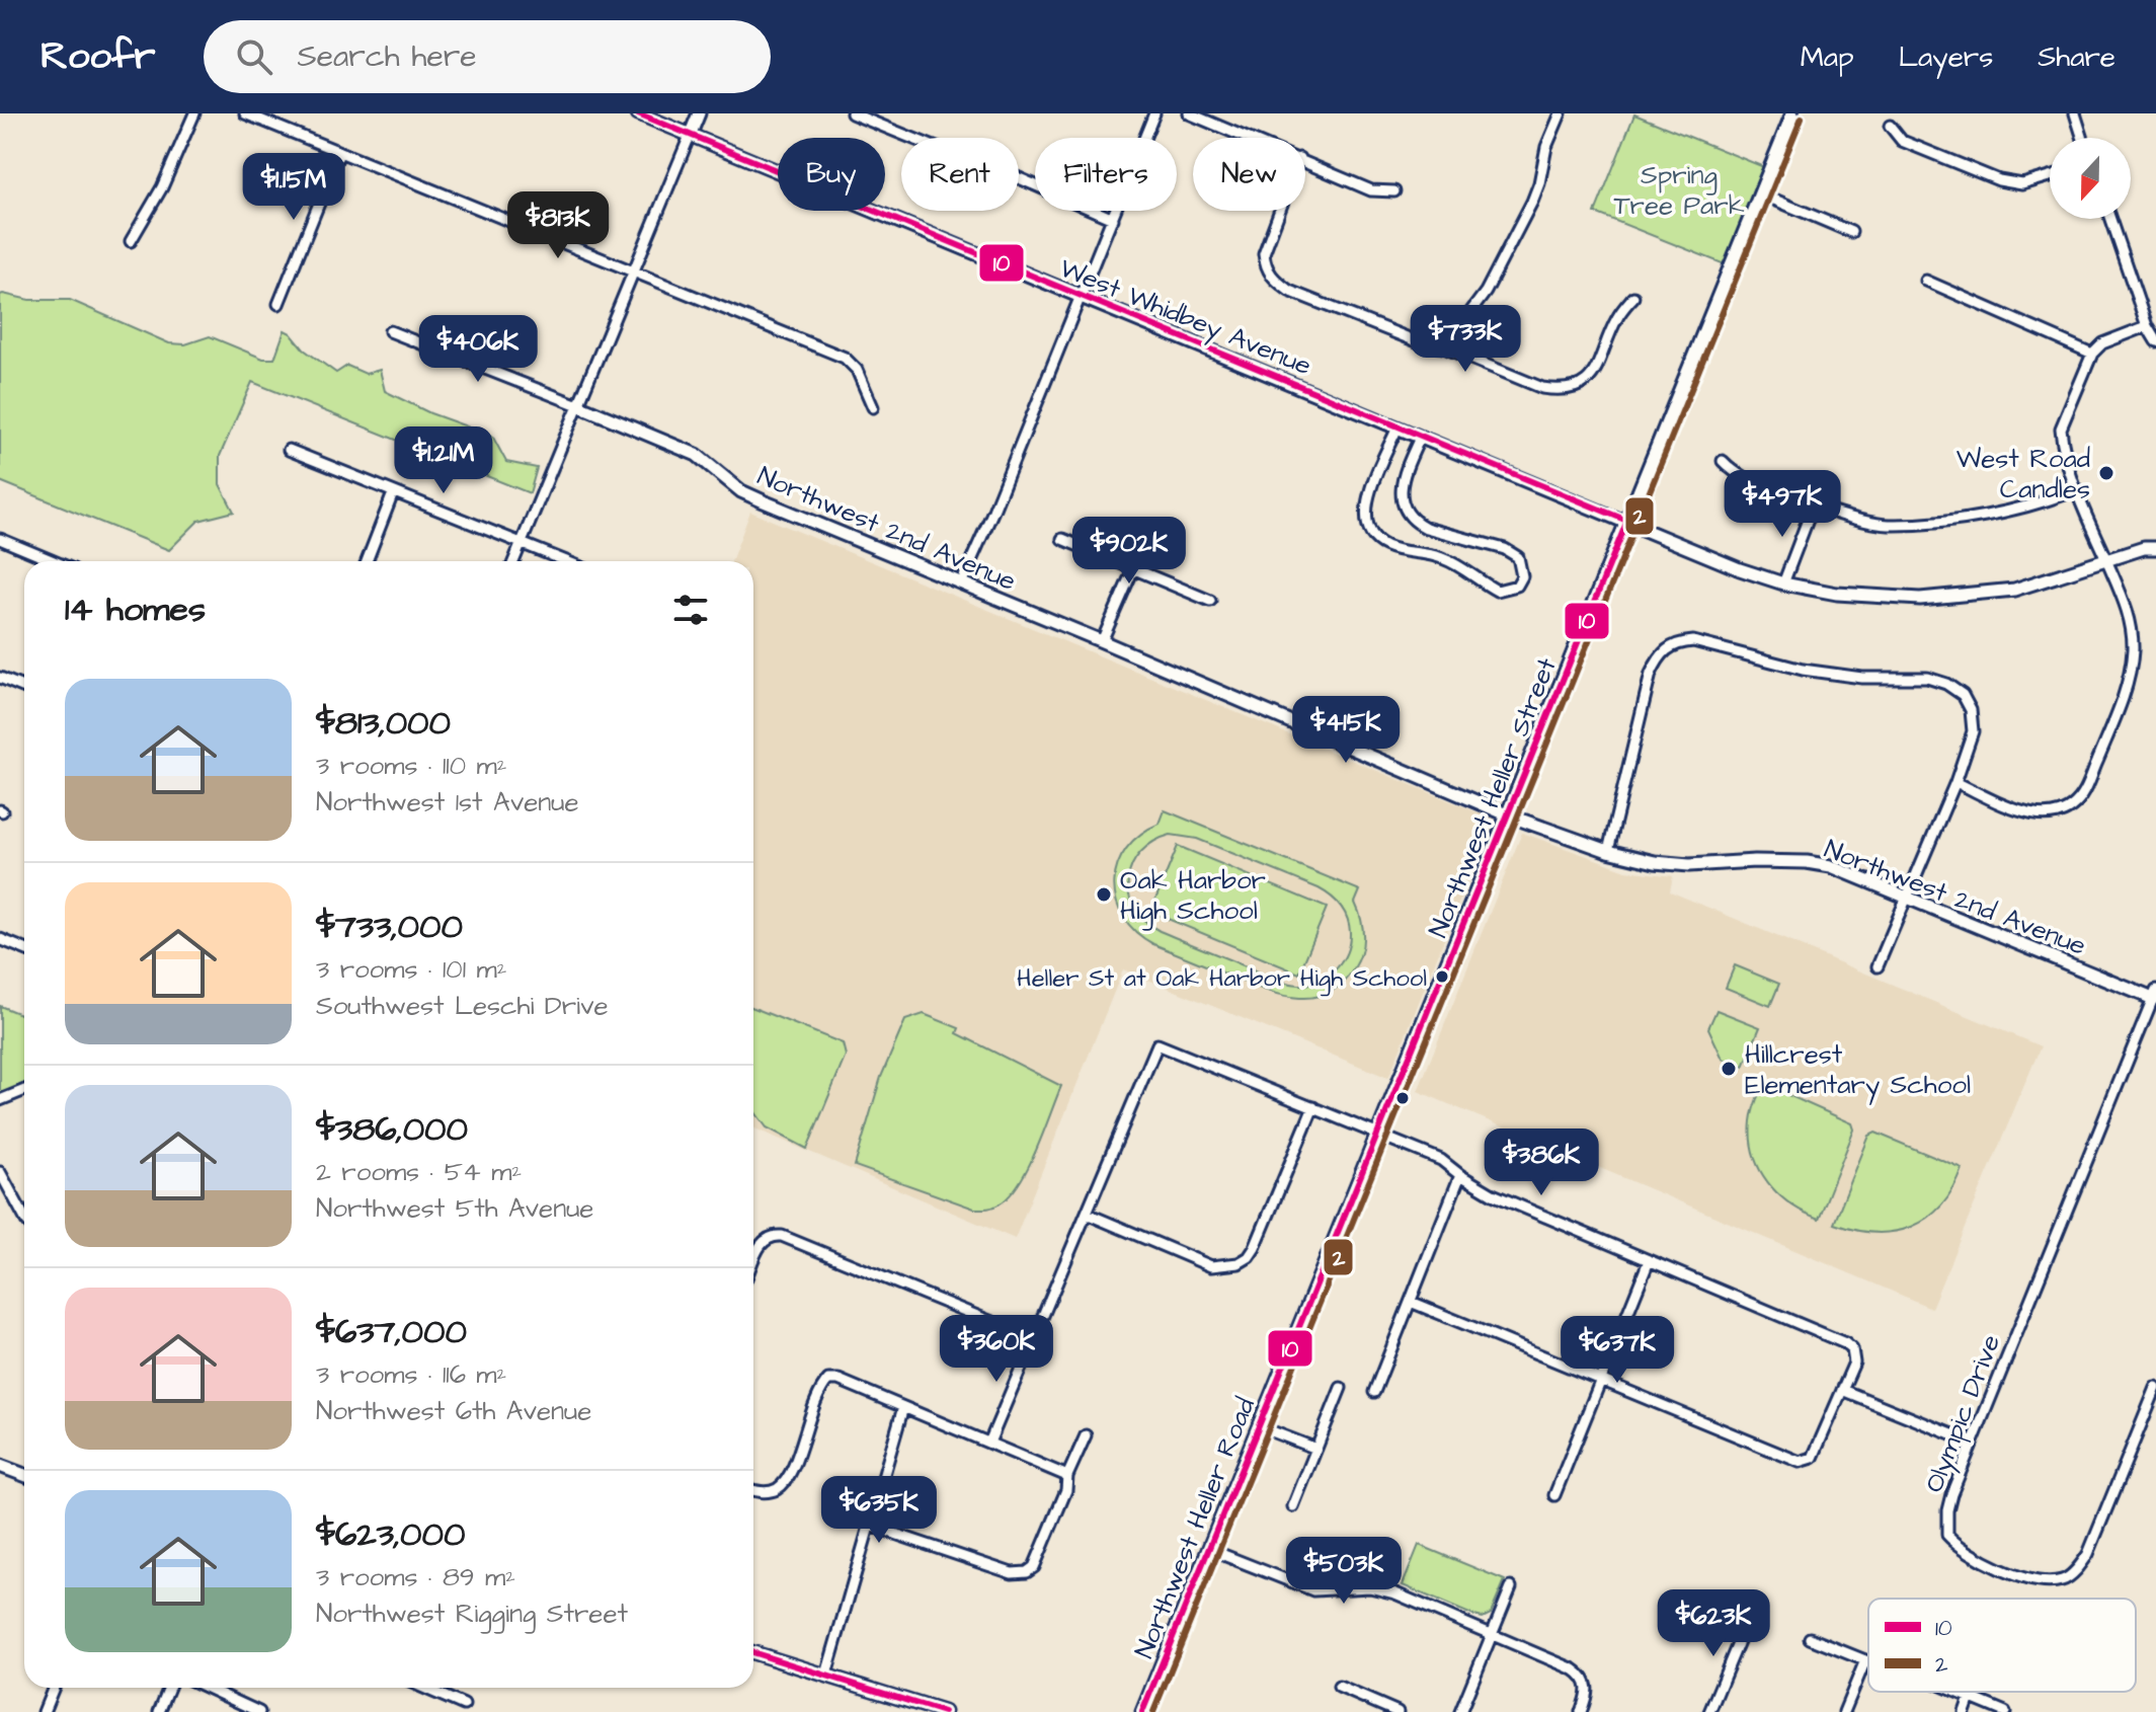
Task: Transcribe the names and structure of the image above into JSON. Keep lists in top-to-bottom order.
{
  "streets": {
    "street": [
      "West Whidbey Avenue",
      "Northwest 2nd Avenue",
      "Northwest Heller Street",
      "Olympic Drive",
      "Northwest Heller Road"
    ]
  },
  "crossings": [
    ["West Whidbey Avenue", "Northwest Heller Street"],
    ["Northwest 2nd Avenue", "Northwest Heller Street"],
    ["Northwest 2nd Avenue", "Olympic Drive"],
    ["Northwest Heller Street", "Northwest Heller Road"]
  ],
  "parks": ["Spring Tree Park"],
  "places": [
    "West Road Candles",
    "Oak Harbor High School",
    "Heller St at Oak Harbor High School",
    "Hillcrest Elementary School"
  ],
  "lines": ["transit line 10", "transit line 2"],
  "legend": ["10", "2"],
  "north": "bottom",
  "page": {
    "header": "Roofr",
    "search": "Search here",
    "nav": ["Map", "Layers", "Share"],
    "chip": [
      "Buy",
      "Rent",
      "Filters",
      "New"
    ],
    "price": [
      "$1.15M",
      "$813K",
      "$733K",
      "$406K",
      "$1.21M",
      "$497K",
      "$902K",
      "$415K",
      "$386K",
      "$360K",
      "$637K",
      "$635K",
      "$503K",
      "$623K"
    ],
    "heading": "14 homes",
    "list": [
      {
        "name": "$813,000",
        "note": "3 rooms · 110 m² · Northwest 1st Avenue"
      },
      {
        "name": "$733,000",
        "note": "3 rooms · 101 m² · Southwest Leschi Drive"
      },
      {
        "name": "$386,000",
        "note": "2 rooms · 54 m² · Northwest 5th Avenue"
      },
      {
        "name": "$637,000",
        "note": "3 rooms · 116 m² · Northwest 6th Avenue"
      },
      {
        "name": "$623,000",
        "note": "3 rooms · 89 m² · Northwest Rigging Street"
      }
    ]
  }
}
